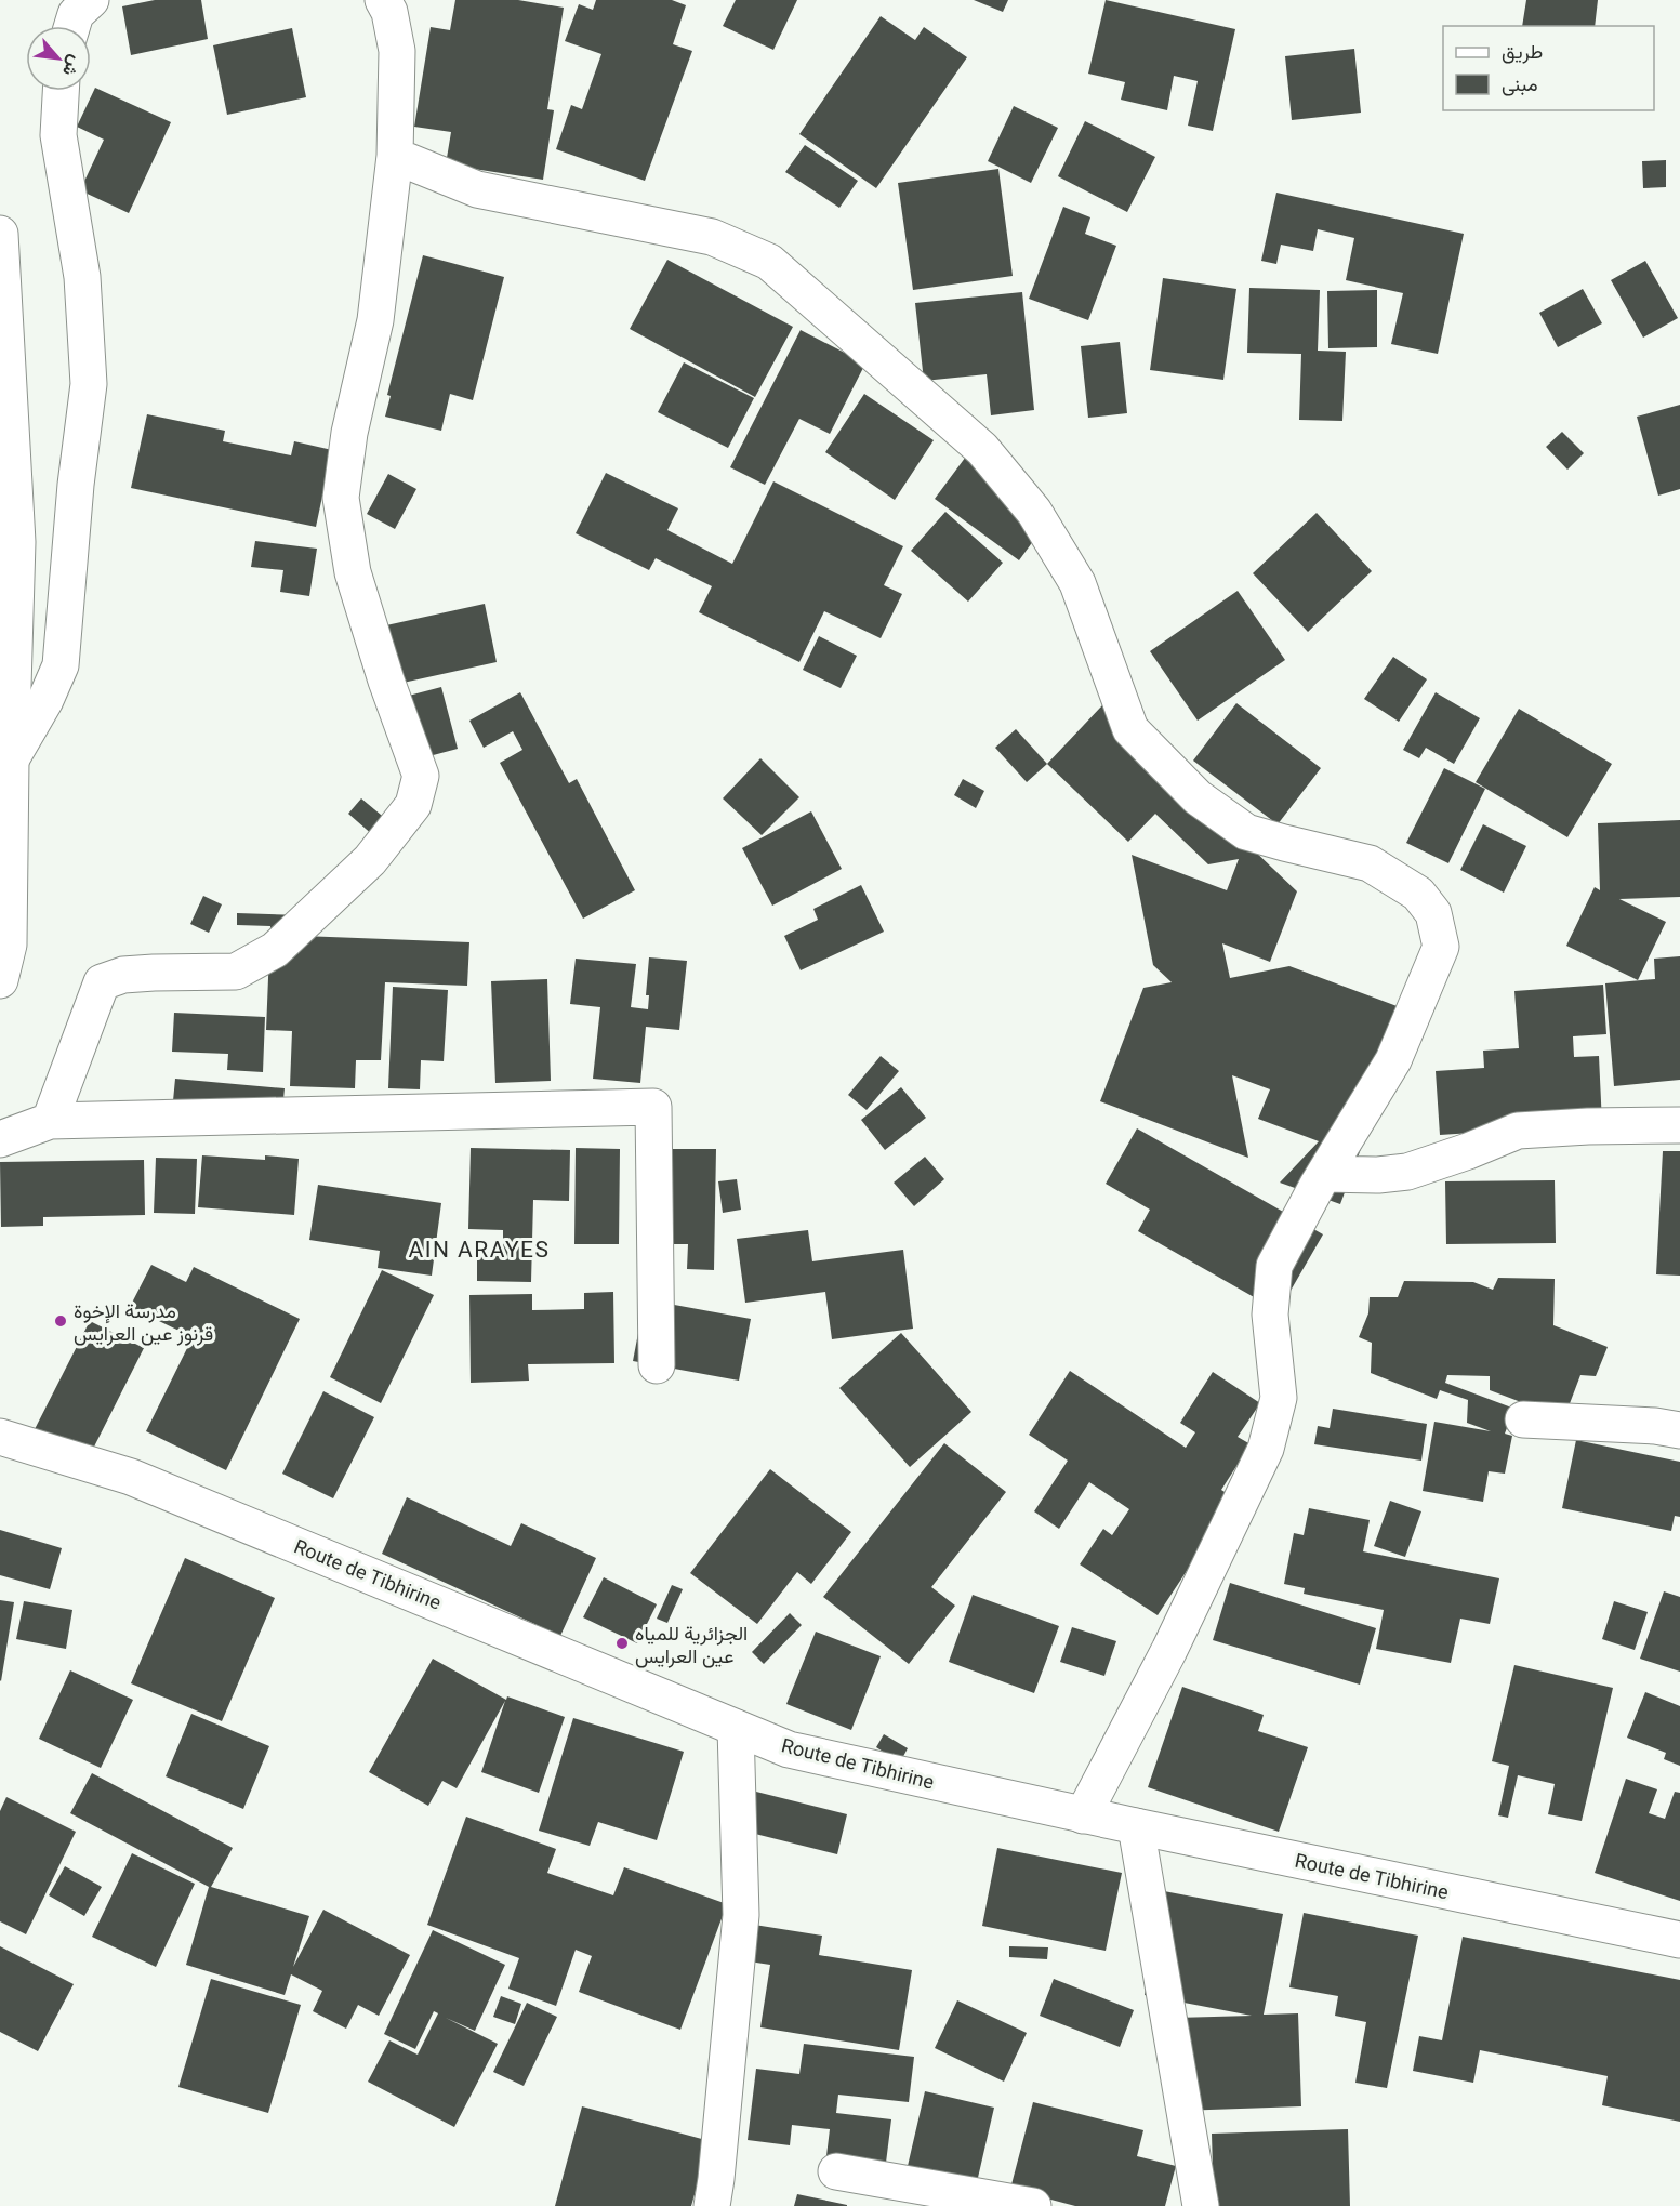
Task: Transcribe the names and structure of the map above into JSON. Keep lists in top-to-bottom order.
{
  "streets": {
    "street": ["Route de Tibhirine"]
  },
  "districts": ["AIN ARAYES"],
  "places": ["مدرسة الإخوة قرنوز عين العرايس", "الجزائرية للمياه عين العرايس"],
  "legend": ["طريق", "مبنى"],
  "north": "bottom right"
}
